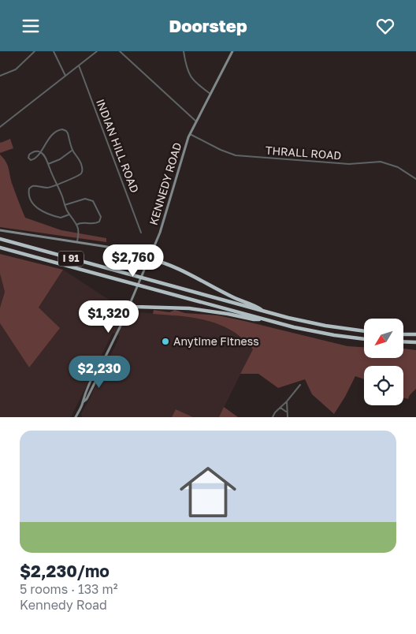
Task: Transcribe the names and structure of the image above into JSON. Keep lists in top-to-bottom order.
{
  "streets": {
    "highway": ["I 91"],
    "street": ["INDIAN HILL ROAD", "THRALL ROAD", "KENNEDY ROAD"]
  },
  "crossings": [
    ["THRALL ROAD", "KENNEDY ROAD"]
  ],
  "places": ["Anytime Fitness"],
  "north": "bottom left",
  "page": {
    "header": "Doorstep",
    "price": ["$2,760", "$1,320", "$2,230"],
    "list": [
      {
        "name": "$2,230/mo",
        "note": "5 rooms · 133 m² · Kennedy Road"
      }
    ]
  }
}
